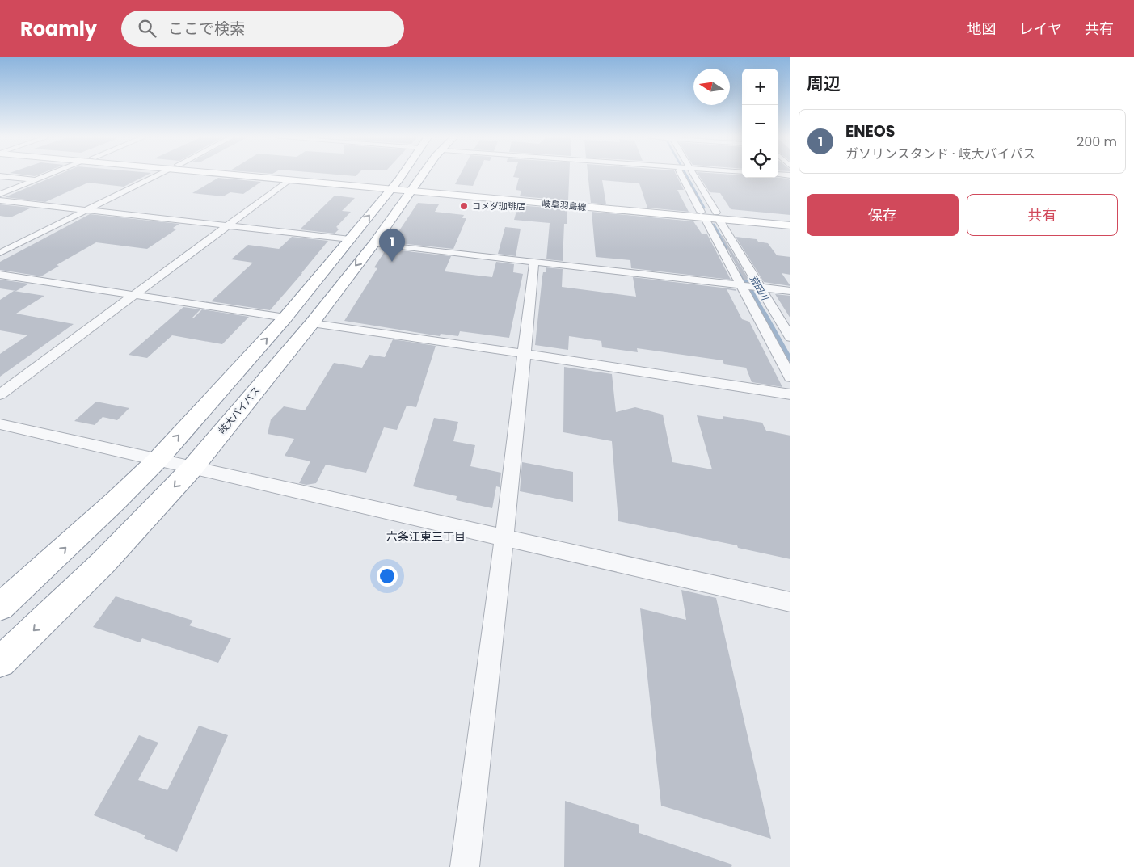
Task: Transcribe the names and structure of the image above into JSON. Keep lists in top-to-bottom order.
{
  "streets": {
    "main road": ["岐阜羽島線", "岐大バイパス"]
  },
  "crossings": [
    ["岐阜羽島線", "岐大バイパス"]
  ],
  "districts": ["六条江東三丁目"],
  "water": ["荒田川"],
  "places": ["コメダ珈琲店"],
  "north": "left",
  "page": {
    "header": "Roamly",
    "search": "ここで検索",
    "nav": ["地図", "レイヤ", "共有"],
    "heading": "周辺",
    "map_buttons": ["+", "−"],
    "list": [
      {
        "mark": "1",
        "name": "ENEOS",
        "note": "ガソリンスタンド · 岐大バイパス",
        "value": "200 m"
      }
    ],
    "buttons": ["保存", "共有"],
    "pins": "1"
  }
}
